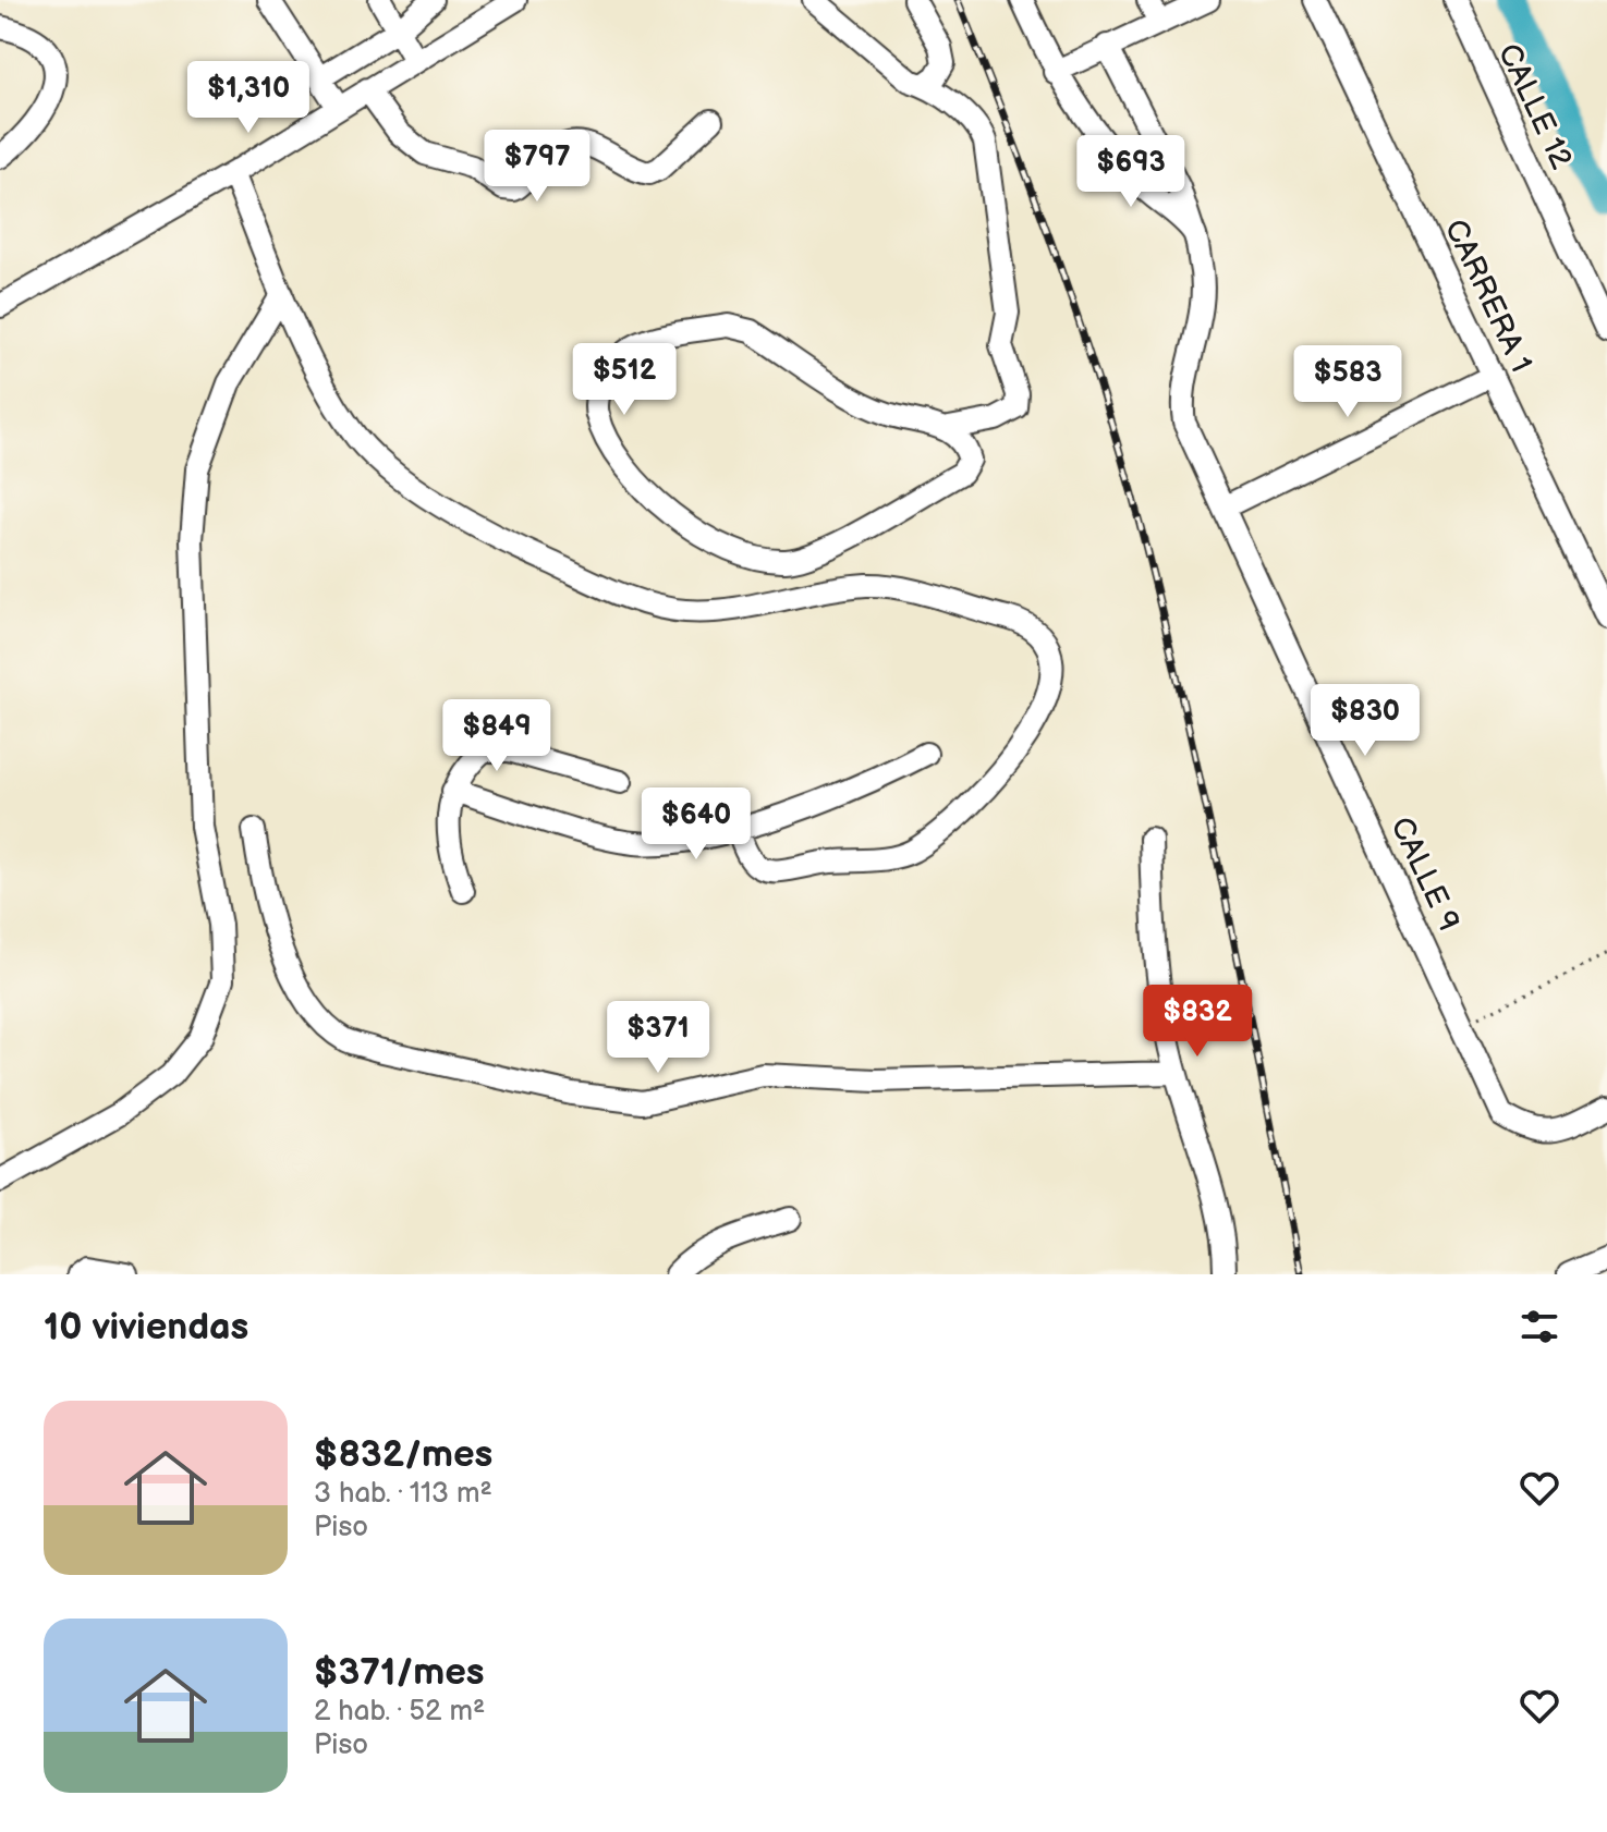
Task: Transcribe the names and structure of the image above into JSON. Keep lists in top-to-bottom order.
{
  "streets": {
    "street": ["CALLE 12", "CARRERA 1", "CALLE 9"]
  },
  "page": {
    "price": [
      "$1,310",
      "$797",
      "$693",
      "$512",
      "$583",
      "$830",
      "$849",
      "$640",
      "$832",
      "$371"
    ],
    "heading": "10 viviendas",
    "list": [
      {
        "name": "$832/mes",
        "note": "3 hab. · 113 m² · Piso"
      },
      {
        "name": "$371/mes",
        "note": "2 hab. · 52 m² · Piso"
      }
    ]
  }
}
